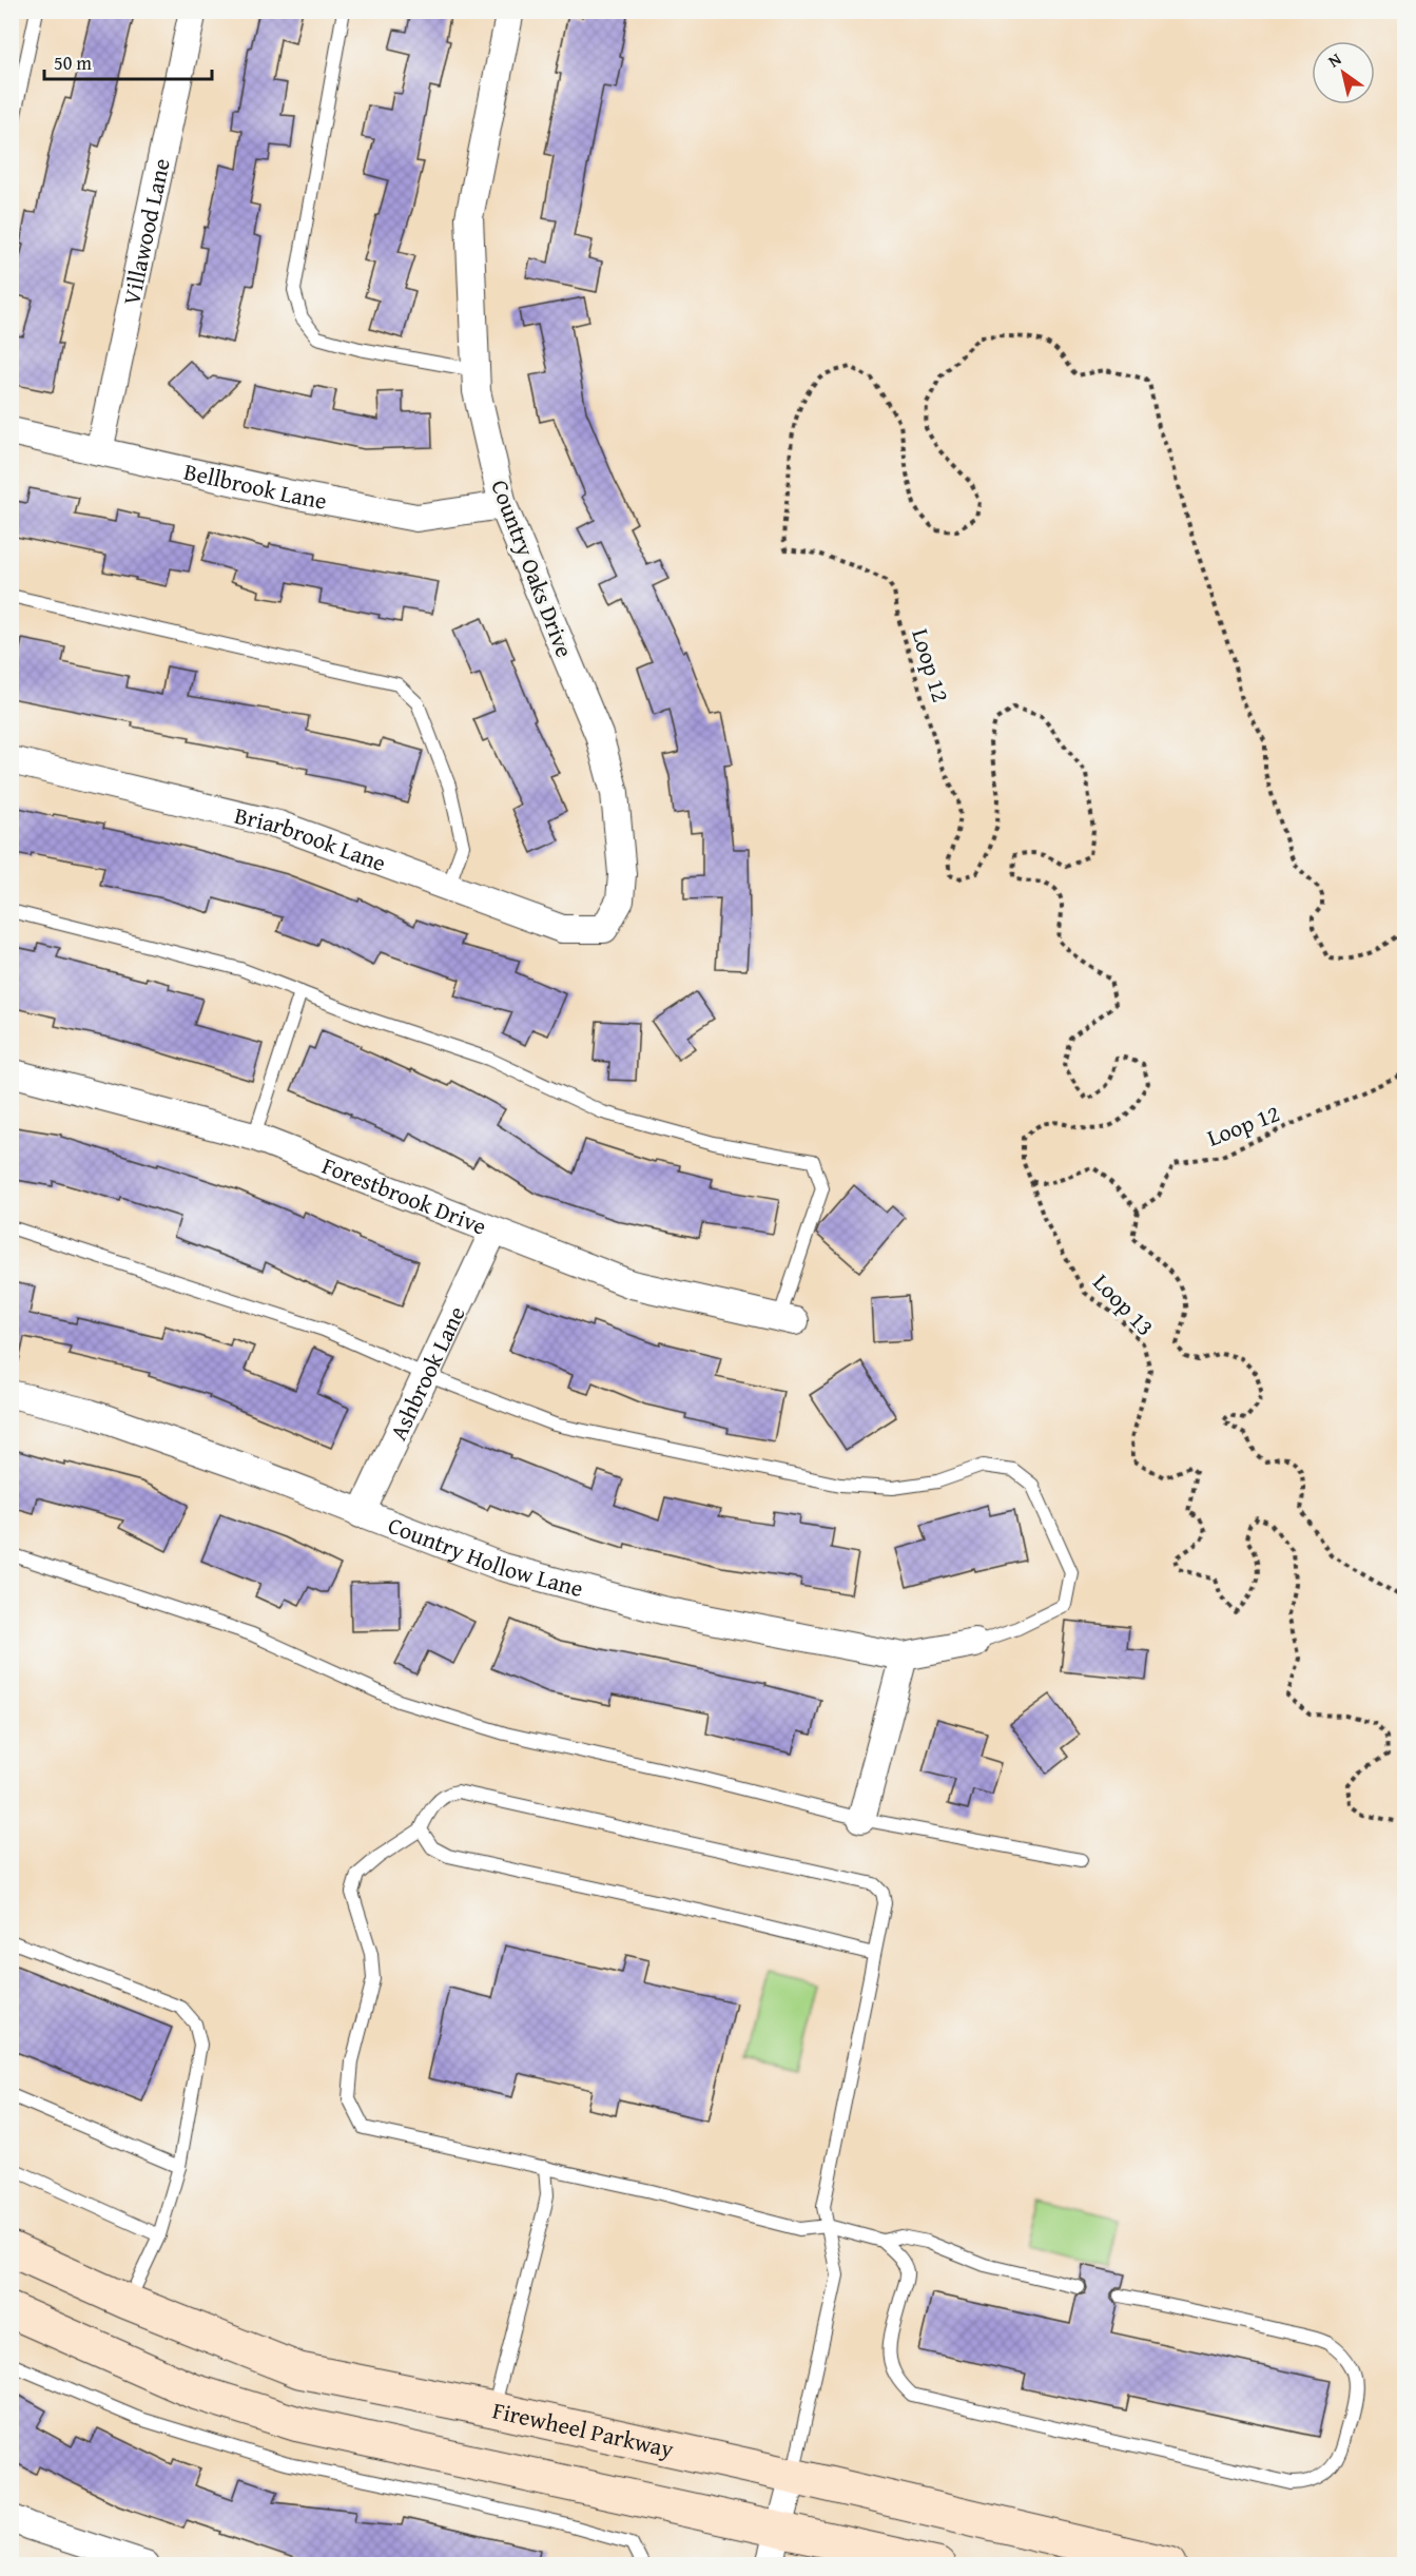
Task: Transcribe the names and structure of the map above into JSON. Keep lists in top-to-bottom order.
{
  "streets": {
    "main road": ["Firewheel Parkway"],
    "street": [
      "Villawood Lane",
      "Bellbrook Lane",
      "Country Oaks Drive",
      "Briarbrook Lane",
      "Forestbrook Drive",
      "Ashbrook Lane",
      "Country Hollow Lane"
    ],
    "path": ["Loop 12", "Loop 13"]
  },
  "crossings": [
    ["Villawood Lane", "Bellbrook Lane"],
    ["Bellbrook Lane", "Country Oaks Drive"],
    ["Country Oaks Drive", "Briarbrook Lane"],
    ["Loop 12", "Loop 13"],
    ["Forestbrook Drive", "Ashbrook Lane"],
    ["Ashbrook Lane", "Country Hollow Lane"]
  ],
  "scale_bar": "50 m",
  "north": "top left"
}
